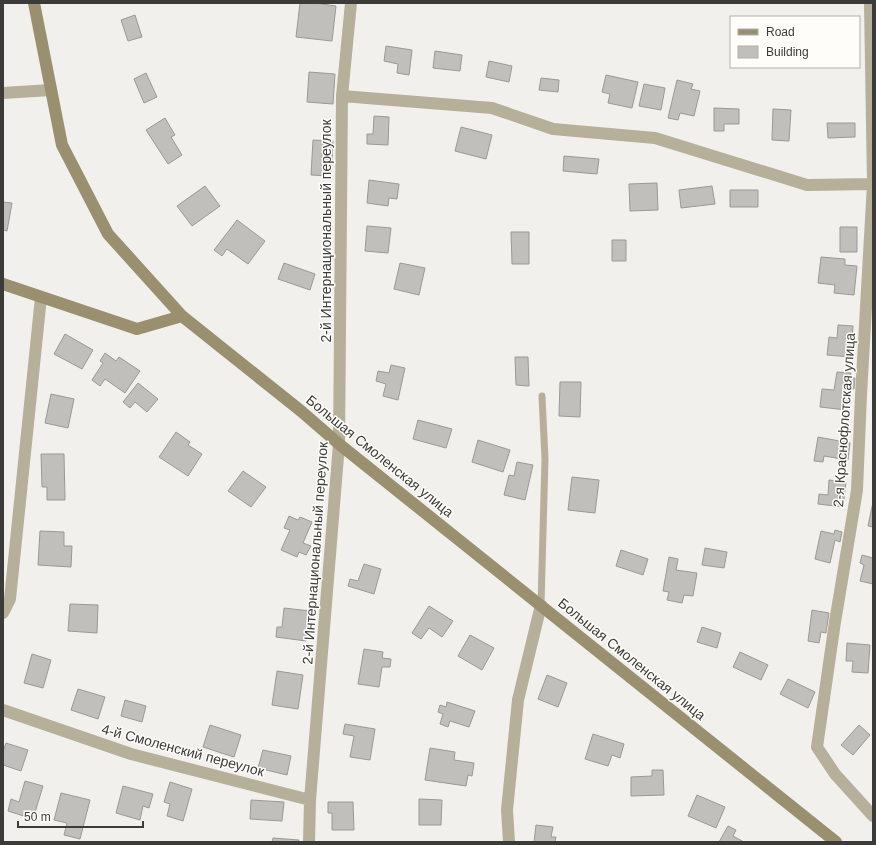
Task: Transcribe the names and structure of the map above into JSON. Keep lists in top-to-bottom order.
{
  "streets": {
    "main road": ["Большая Смоленская улица"],
    "street": ["2-й Интернациональный переулок", "2-я Краснофлотская улица", "4-й Смоленский переулок"]
  },
  "crossings": [
    ["2-й Интернациональный переулок", "Большая Смоленская улица"],
    ["2-й Интернациональный переулок", "4-й Смоленский переулок"]
  ],
  "legend": ["Road", "Building"],
  "scale_bar": "50 m"
}
